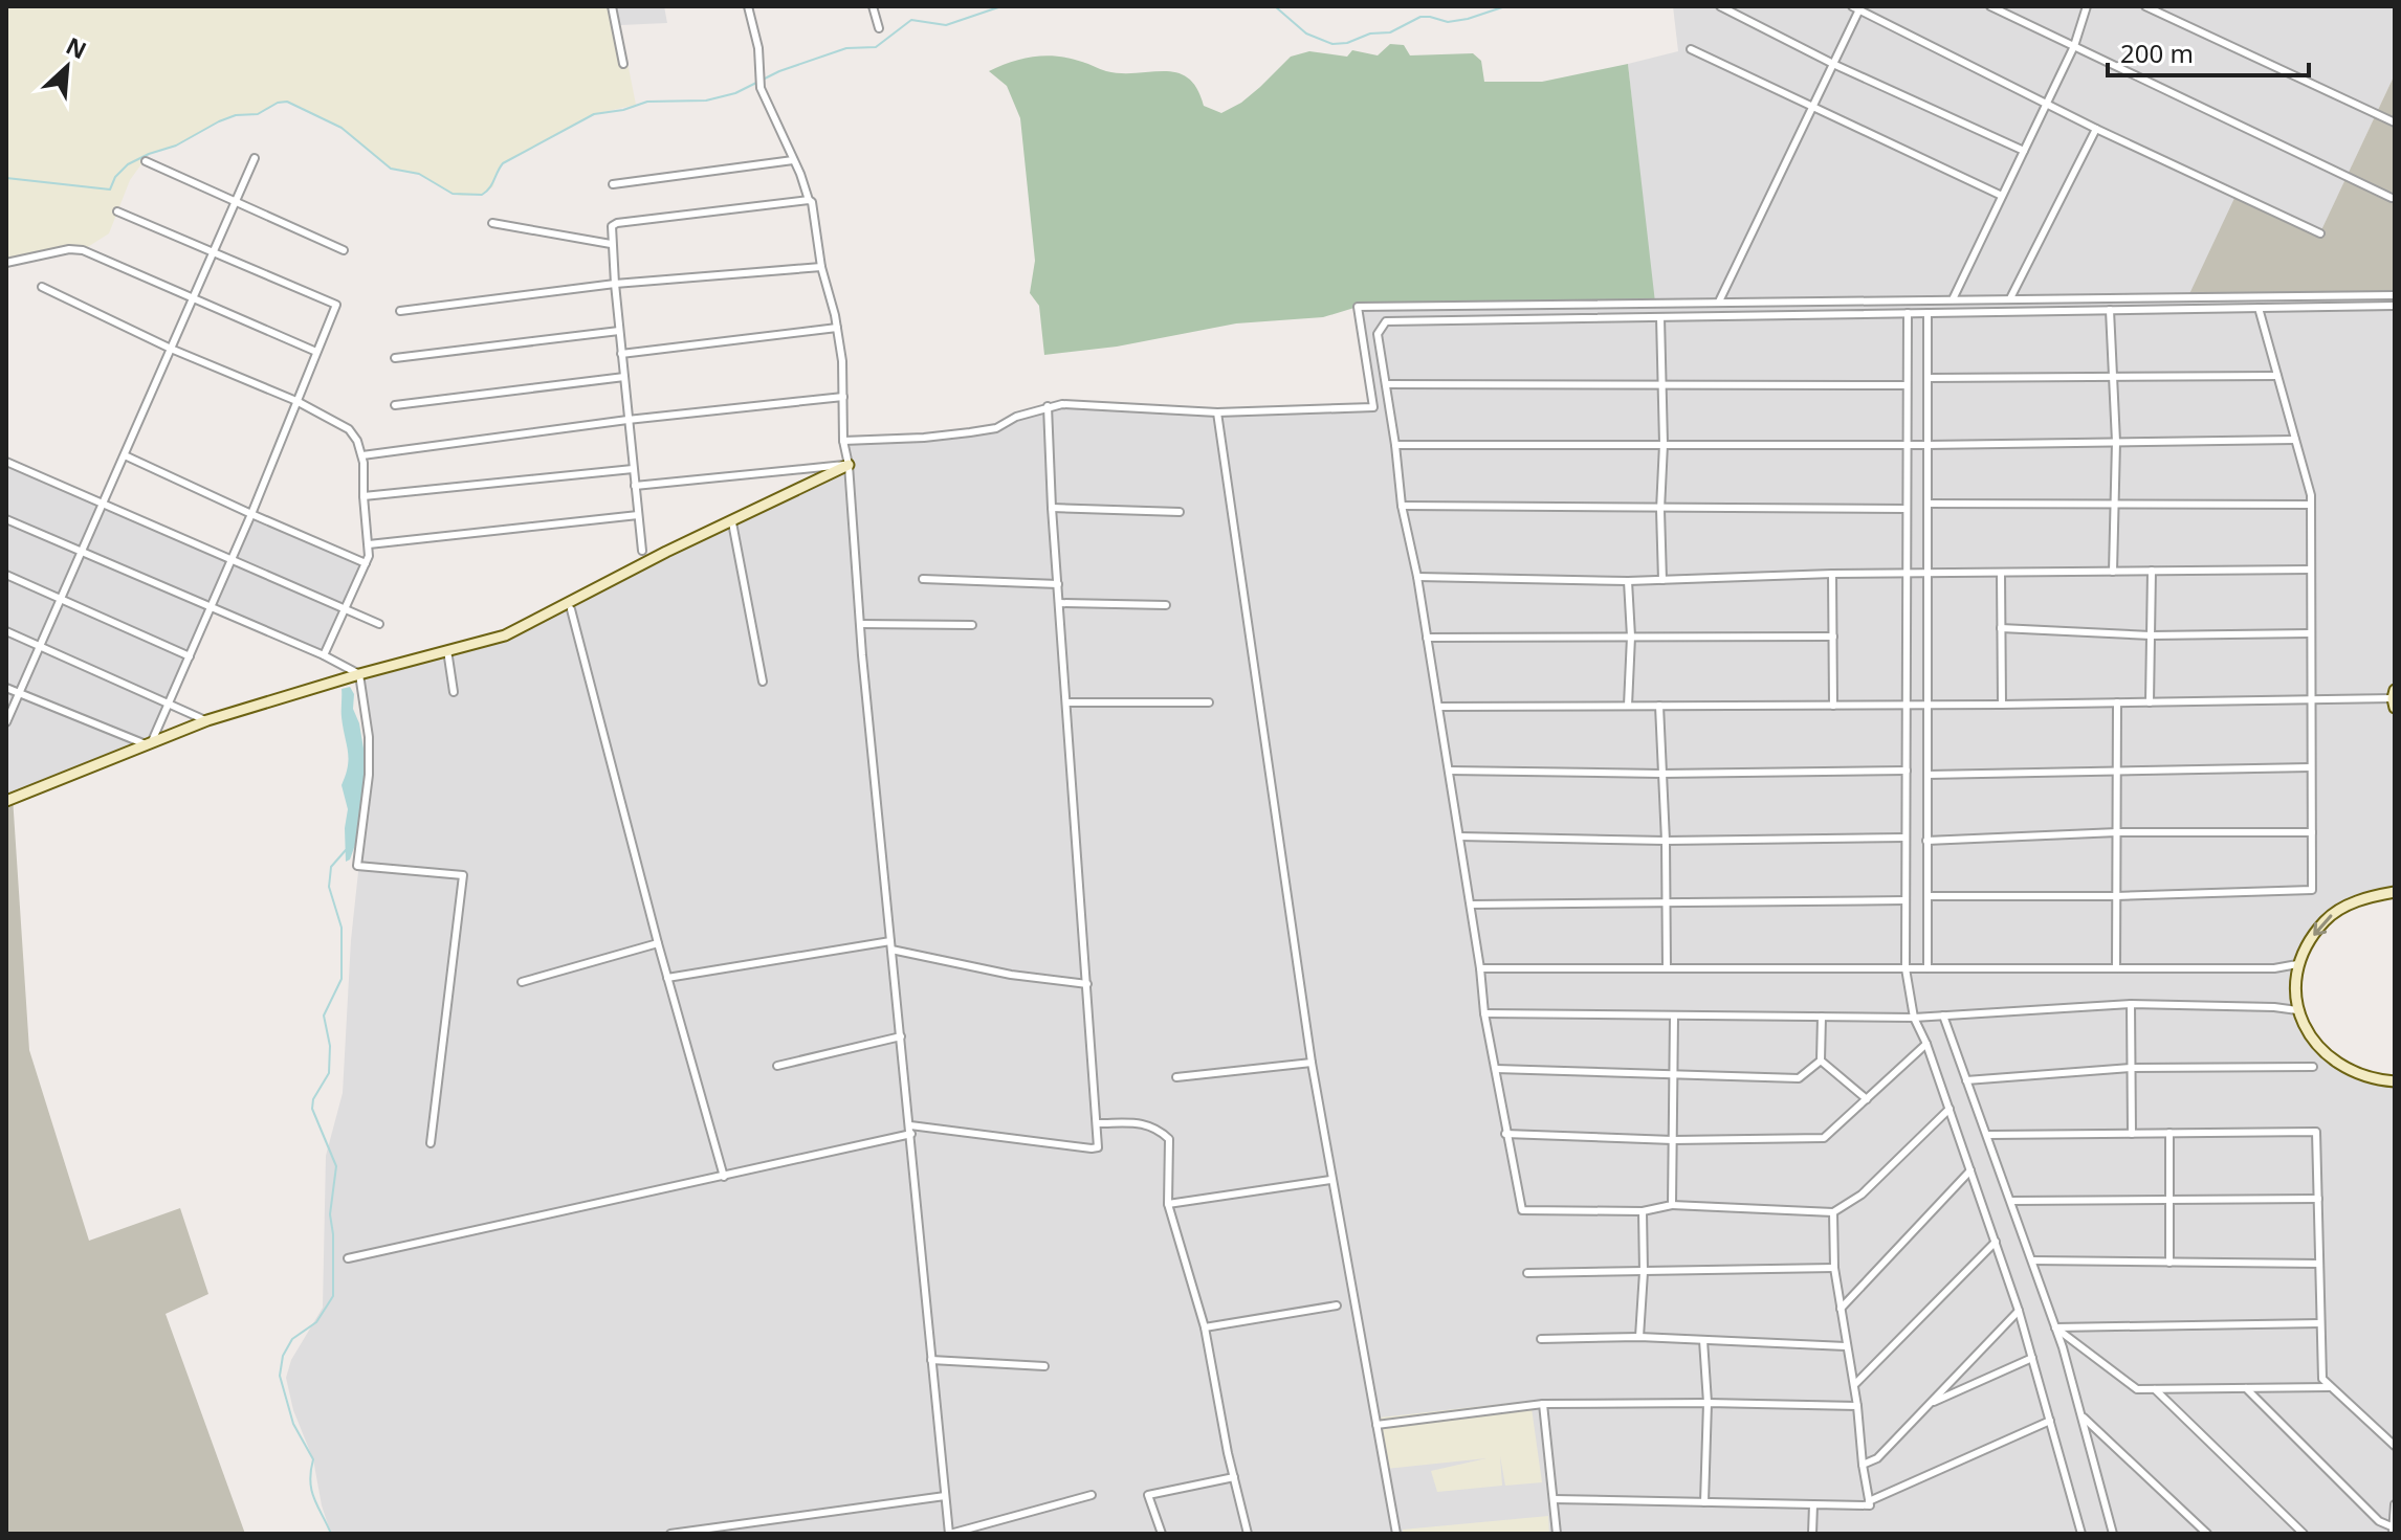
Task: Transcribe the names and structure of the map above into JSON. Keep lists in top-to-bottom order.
{
  "scale_bar": "200 m",
  "north": "top right"
}
